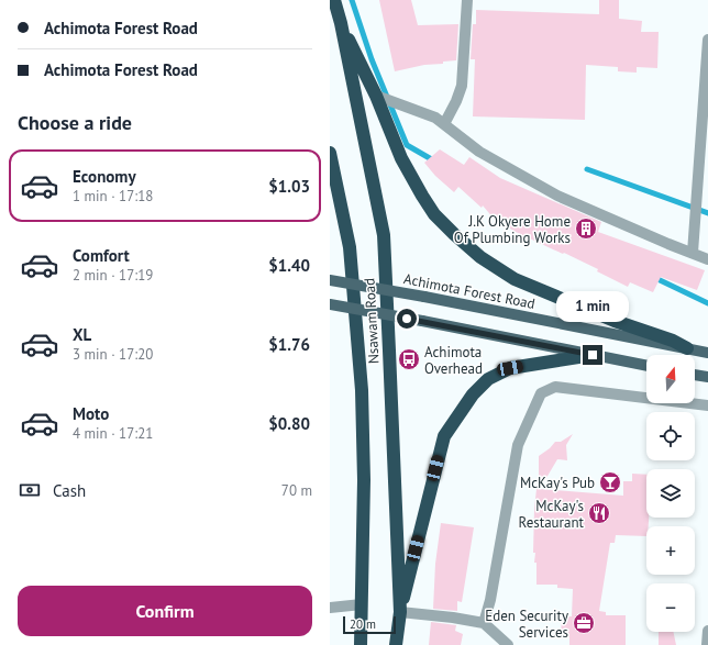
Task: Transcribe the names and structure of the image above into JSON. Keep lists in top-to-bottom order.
{
  "streets": {
    "highway": ["Nsawam Road"],
    "main road": ["Achimota Forest Road"]
  },
  "places": {
    "building": ["J.K Okyere Home Of Plumbing Works"],
    "bus stop": ["Achimota Overhead"],
    "bar": ["McKay's Pub"],
    "restaurant": ["McKay's Restaurant"],
    "office": ["Eden Security Services"]
  },
  "scale_bar": "20 m",
  "north": "top",
  "page": {
    "banner": ["Achimota Forest Road", "Achimota Forest Road"],
    "heading": "Choose a ride",
    "list": [
      {
        "name": "Economy",
        "note": "1 min · 17:18",
        "value": "$1.03"
      },
      {
        "name": "Comfort",
        "note": "2 min · 17:19",
        "value": "$1.40"
      },
      {
        "name": "XL",
        "note": "3 min · 17:20",
        "value": "$1.76"
      },
      {
        "name": "Moto",
        "note": "4 min · 17:21",
        "value": "$0.80"
      }
    ],
    "bubble": "1 min",
    "map_buttons": ["+", "−"],
    "pay": ["Cash", "70 m"],
    "buttons": "Confirm",
    "scale": "20 m"
  }
}
